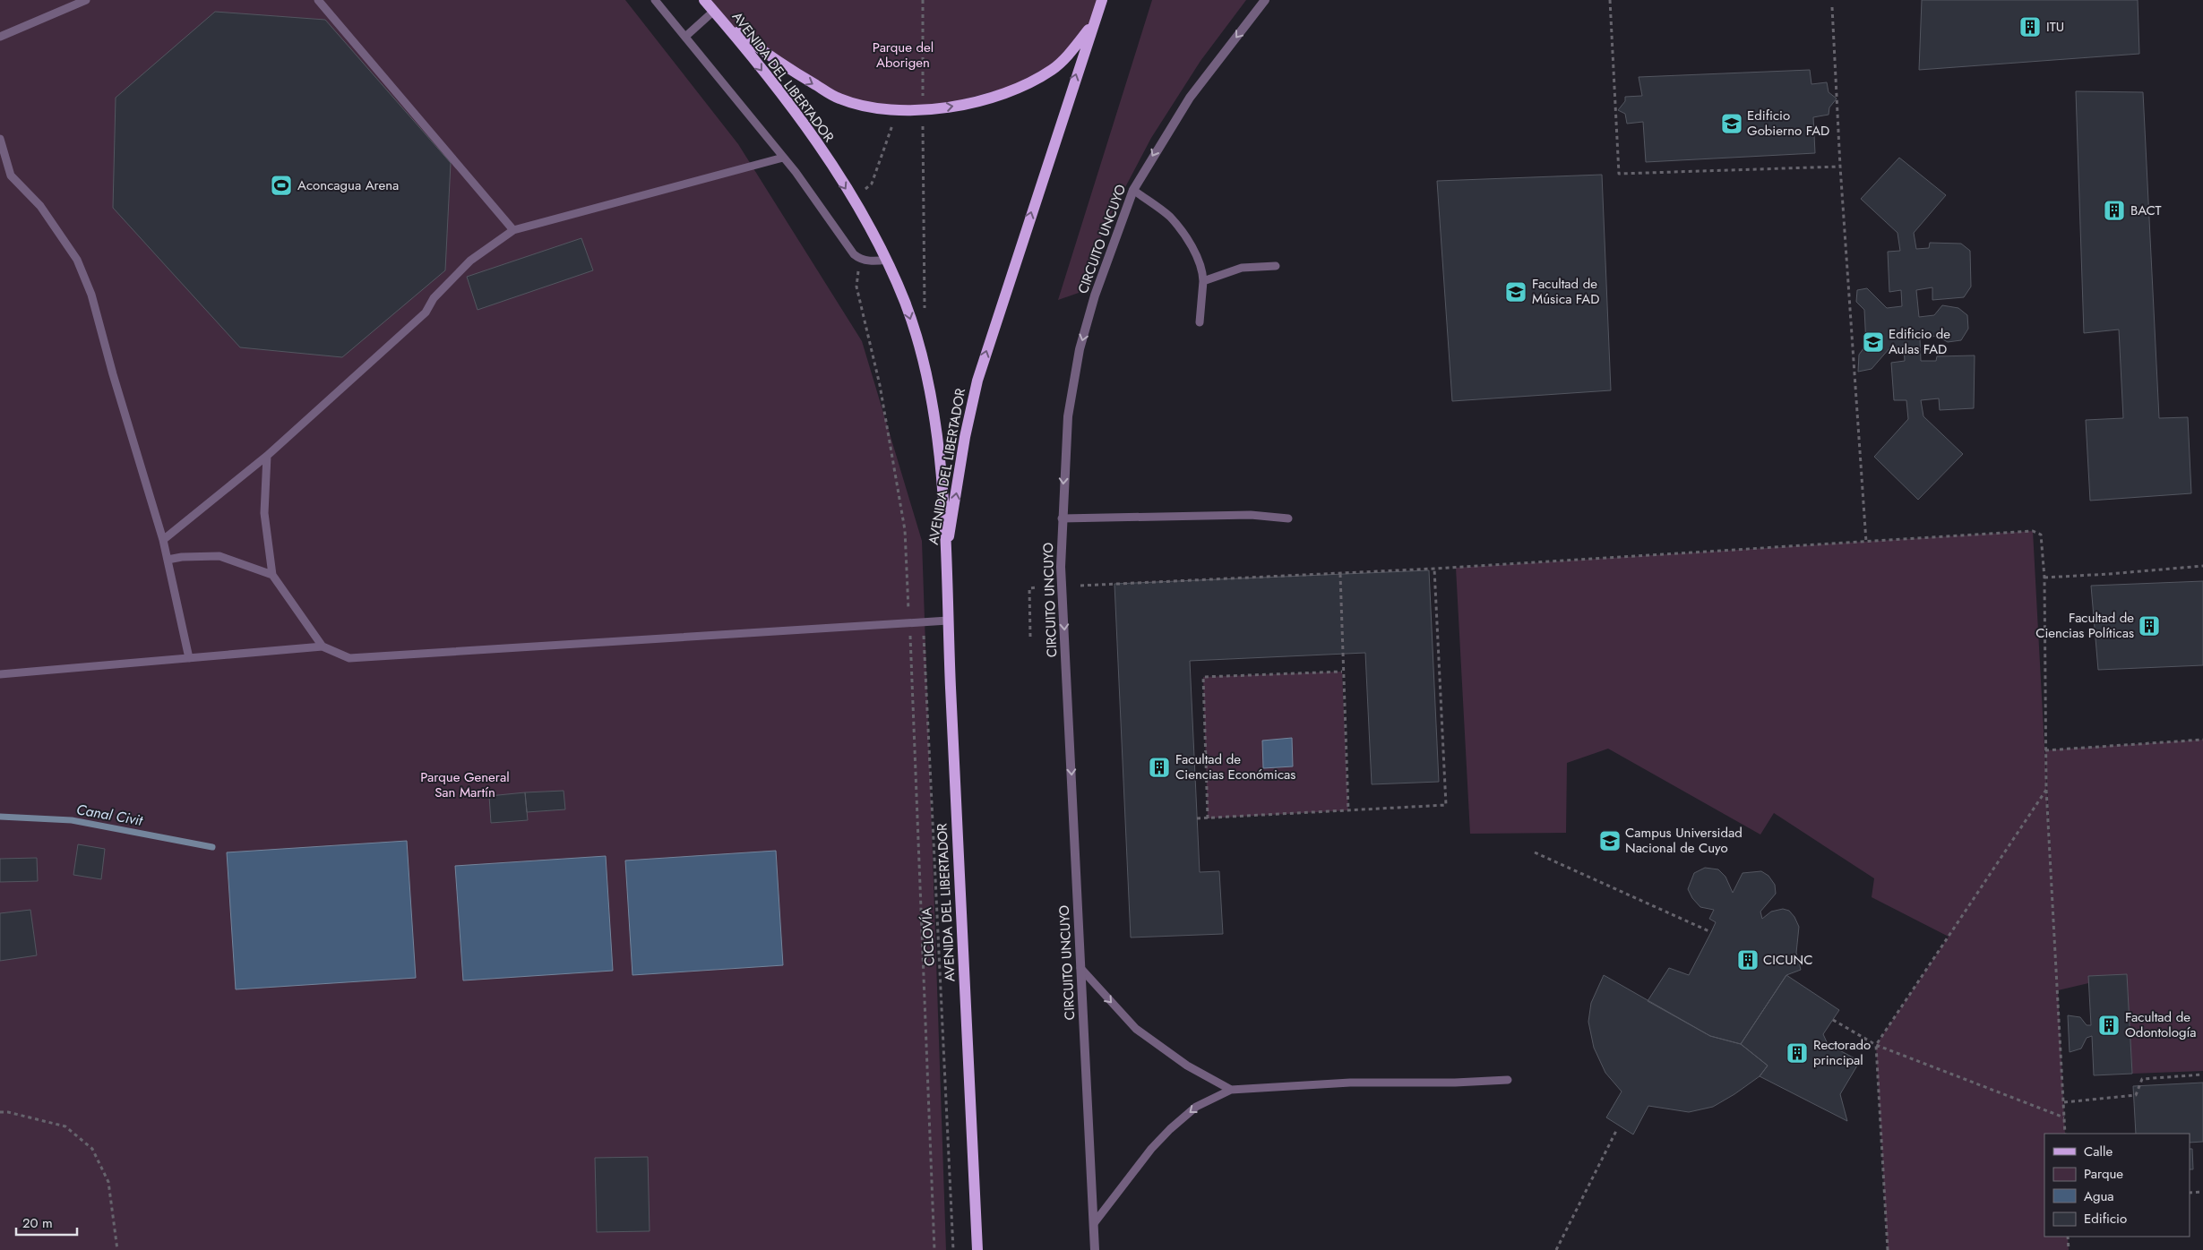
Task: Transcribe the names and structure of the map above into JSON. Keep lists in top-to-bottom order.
{
  "streets": {
    "main road": ["AVENIDA DEL LIBERTADOR"],
    "street": ["CIRCUITO UNCUYO"],
    "path": ["CICLOVÍA"]
  },
  "one_way": ["CIRCUITO UNCUYO"],
  "water": ["Canal Civit"],
  "parks": ["Parque del Aborigen", "Parque General San Martín"],
  "places": {
    "building": [
      "ITU",
      "BACT",
      "Facultad de Ciencias Políticas",
      "Facultad de Ciencias Económicas",
      "CICUNC",
      "Facultad de Odontología",
      "Rectorado principal"
    ],
    "school or university": [
      "Edificio Gobierno FAD",
      "Facultad de Música FAD",
      "Edificio de Aulas FAD",
      "Campus Universidad Nacional de Cuyo"
    ],
    "sports": ["Aconcagua Arena"]
  },
  "legend": [
    "Calle",
    "Parque",
    "Agua",
    "Edificio"
  ],
  "scale_bar": "20 m"
}
